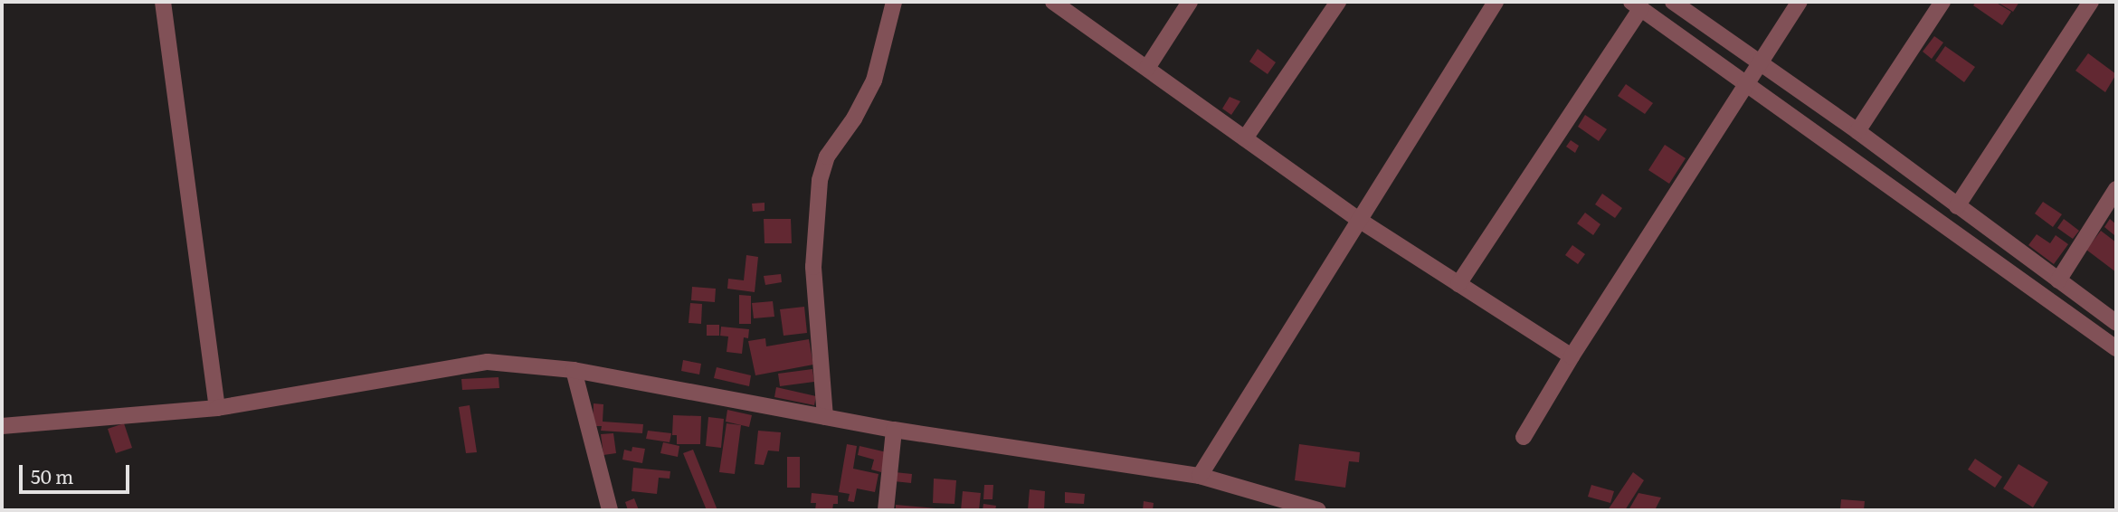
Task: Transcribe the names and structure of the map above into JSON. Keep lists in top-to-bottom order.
{
  "scale_bar": "50 m"
}
